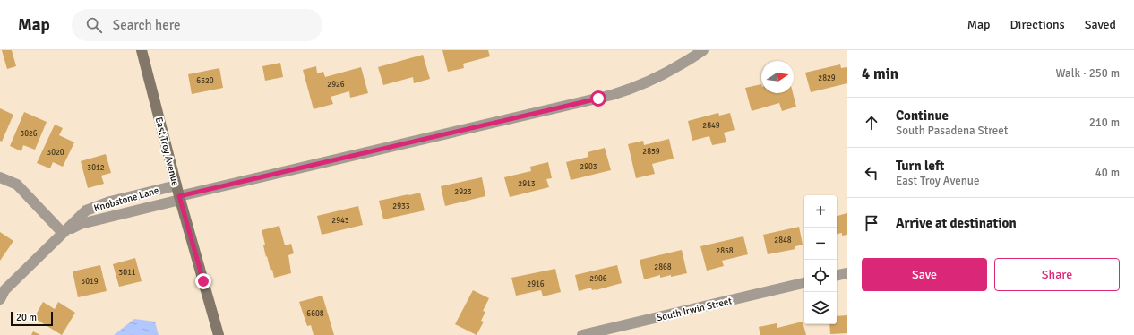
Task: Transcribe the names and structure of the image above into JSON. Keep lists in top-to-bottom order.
{
  "streets": {
    "street": ["East Troy Avenue", "Knobstone Lane", "South Irwin Street"]
  },
  "crossings": [
    ["East Troy Avenue", "Knobstone Lane"]
  ],
  "house_numbers": [
    "2829",
    "6520",
    "2926",
    "2849",
    "3026",
    "2859",
    "3020",
    "2903",
    "3012",
    "2913",
    "2923",
    "2933",
    "2943",
    "2848",
    "2858",
    "2868",
    "3011",
    "2906",
    "3019",
    "2916",
    "6608"
  ],
  "scale_bar": "20 m",
  "north": "right",
  "page": {
    "header": "Map",
    "search": "Search here",
    "nav": ["Map", "Directions", "Saved"],
    "heading": ["4 min", "Walk · 250 m"],
    "list": [
      ["Continue", "South Pasadena Street", "210 m"],
      ["Turn left", "East Troy Avenue", "40 m"],
      "Arrive at destination"
    ],
    "map_buttons": ["+", "−"],
    "buttons": ["Save", "Share"],
    "scale": "20 m"
  }
}
